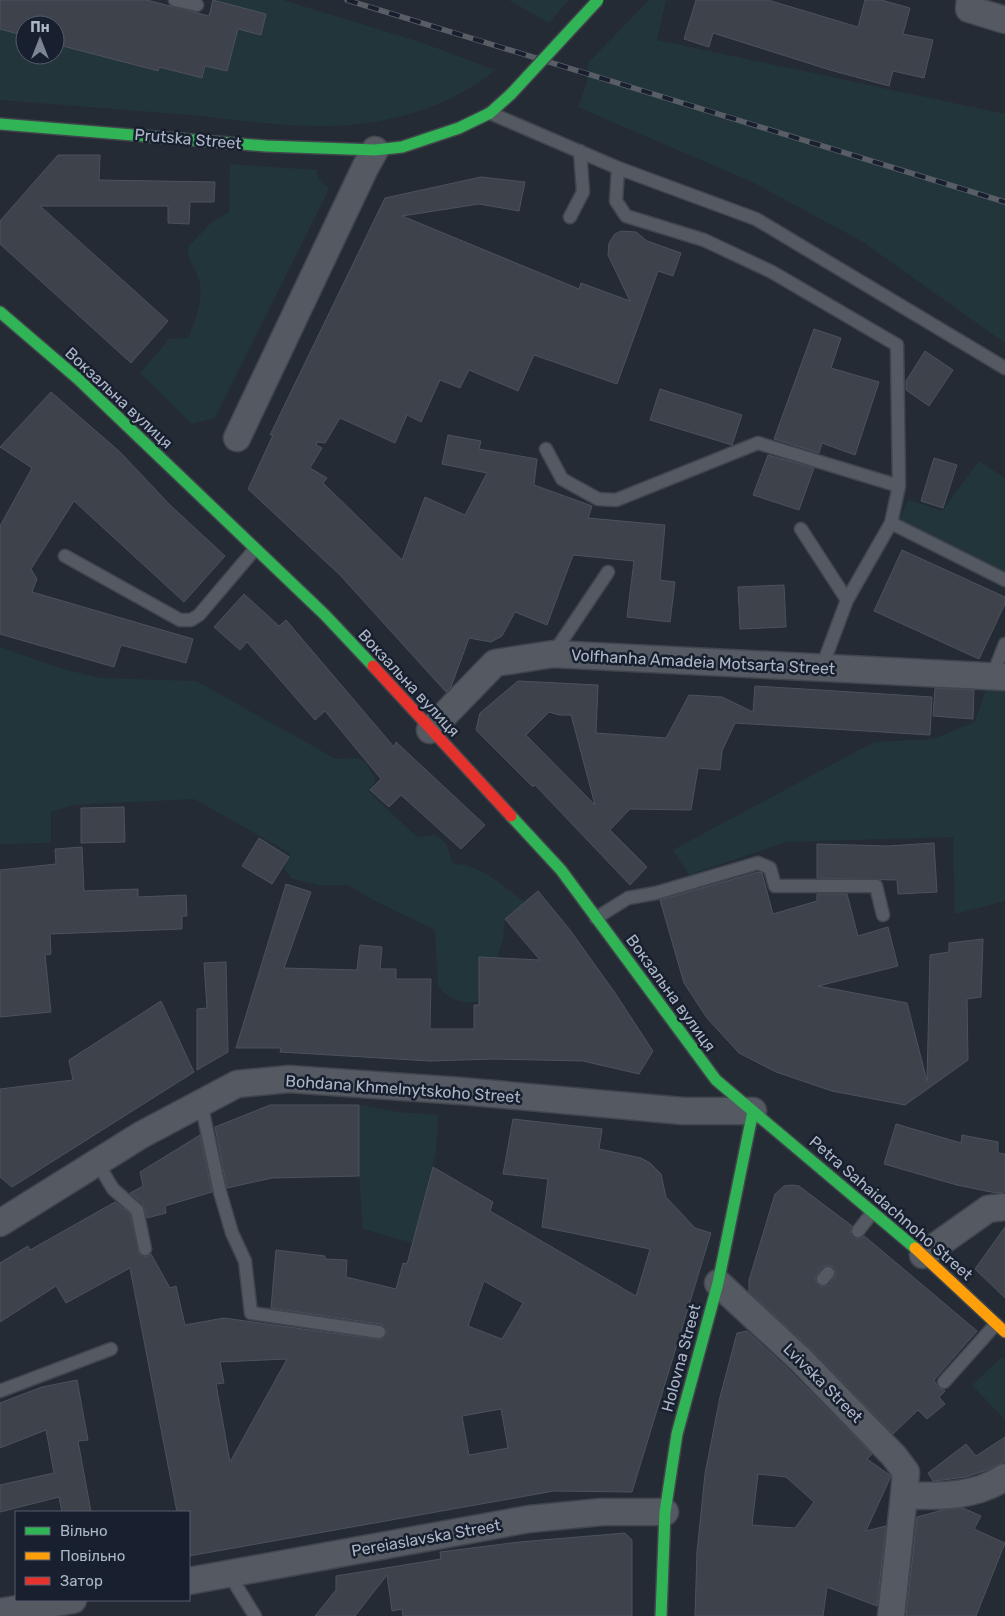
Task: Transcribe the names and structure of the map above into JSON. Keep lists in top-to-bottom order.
{
  "streets": {
    "main road": [
      "Prutska Street",
      "Вокзальна вулиця",
      "Petra Sahaidachnoho Street",
      "Holovna Street"
    ],
    "street": [
      "Volfhanha Amadeia Motsarta Street",
      "Bohdana Khmelnytskoho Street",
      "Lvivska Street",
      "Pereiaslavska Street"
    ]
  },
  "crossings": [
    ["Вокзальна вулиця", "Volfhanha Amadeia Motsarta Street"],
    ["Вокзальна вулиця", "Bohdana Khmelnytskoho Street"],
    ["Вокзальна вулиця", "Petra Sahaidachnoho Street"],
    ["Вокзальна вулиця", "Holovna Street"],
    ["Bohdana Khmelnytskoho Street", "Petra Sahaidachnoho Street"],
    ["Bohdana Khmelnytskoho Street", "Holovna Street"],
    ["Petra Sahaidachnoho Street", "Holovna Street"],
    ["Holovna Street", "Lvivska Street"],
    ["Holovna Street", "Pereiaslavska Street"]
  ],
  "legend": ["Вільно", "Повільно", "Затор"],
  "north": "top"
}
